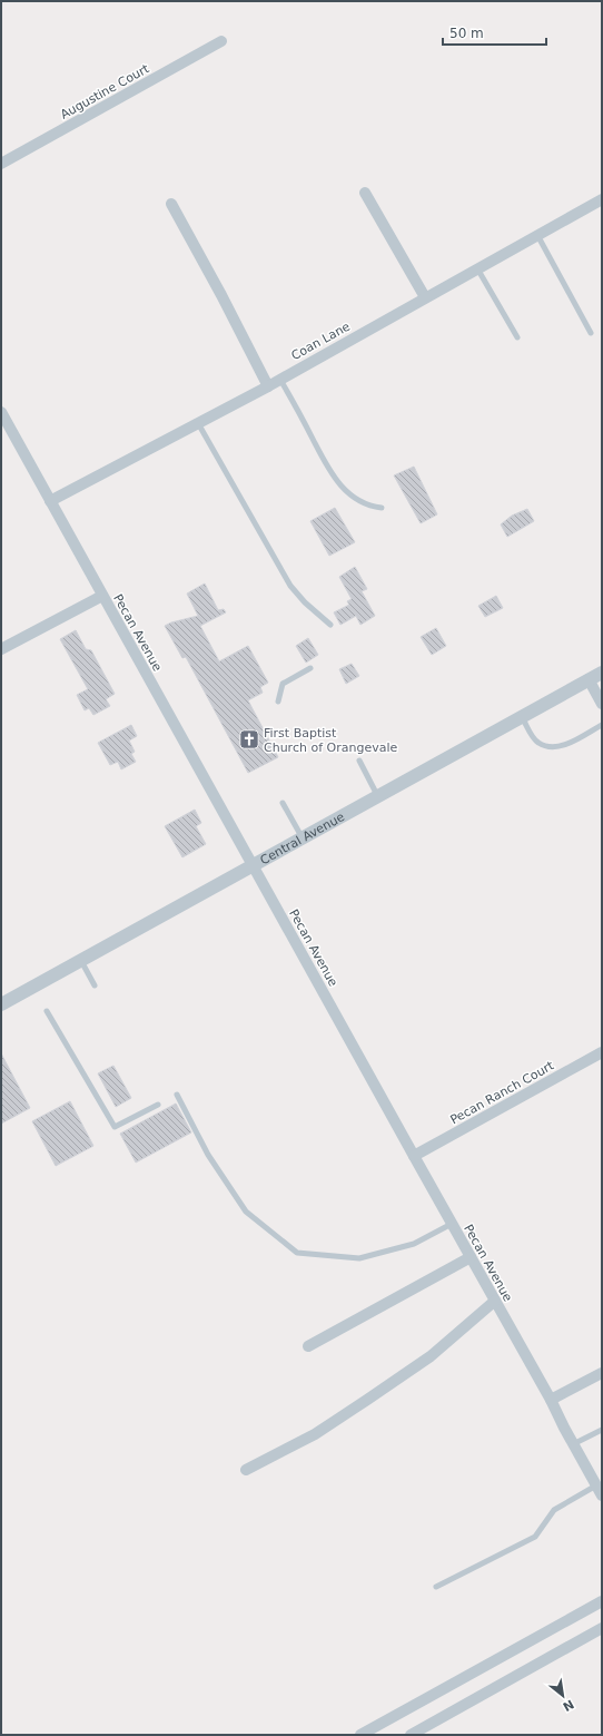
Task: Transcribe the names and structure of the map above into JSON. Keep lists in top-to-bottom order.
{
  "streets": {
    "street": [
      "Augustine Court",
      "Coan Lane",
      "Pecan Avenue",
      "Central Avenue",
      "Pecan Ranch Court"
    ]
  },
  "crossings": [
    ["Coan Lane", "Pecan Avenue"],
    ["Pecan Avenue", "Central Avenue"],
    ["Pecan Avenue", "Pecan Ranch Court"]
  ],
  "places": {
    "church": ["First Baptist Church of Orangevale"]
  },
  "scale_bar": "50 m",
  "north": "bottom right"
}
